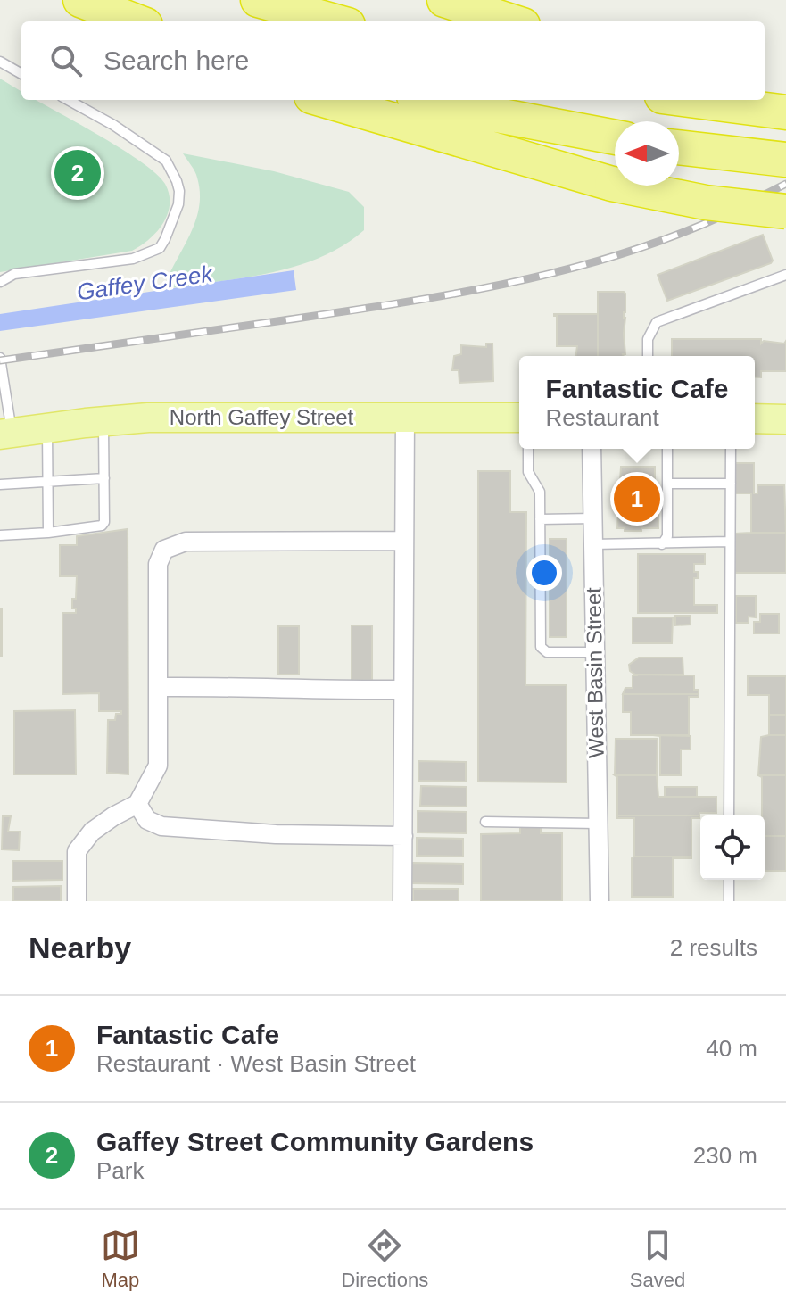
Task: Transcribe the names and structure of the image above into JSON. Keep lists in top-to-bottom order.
{
  "streets": {
    "main road": ["North Gaffey Street"],
    "street": ["West Basin Street"]
  },
  "water": ["Gaffey Creek"],
  "north": "left",
  "page": {
    "search": "Search here",
    "pins": ["2", "1"],
    "popup": ["Fantastic Cafe", "Restaurant"],
    "heading": ["Nearby", "2 results"],
    "list": [
      {
        "mark": "1",
        "name": "Fantastic Cafe",
        "note": "Restaurant · West Basin Street",
        "value": "40 m"
      },
      {
        "mark": "2",
        "name": "Gaffey Street Community Gardens",
        "note": "Park",
        "value": "230 m"
      }
    ],
    "nav": ["Map", "Directions", "Saved"]
  }
}
